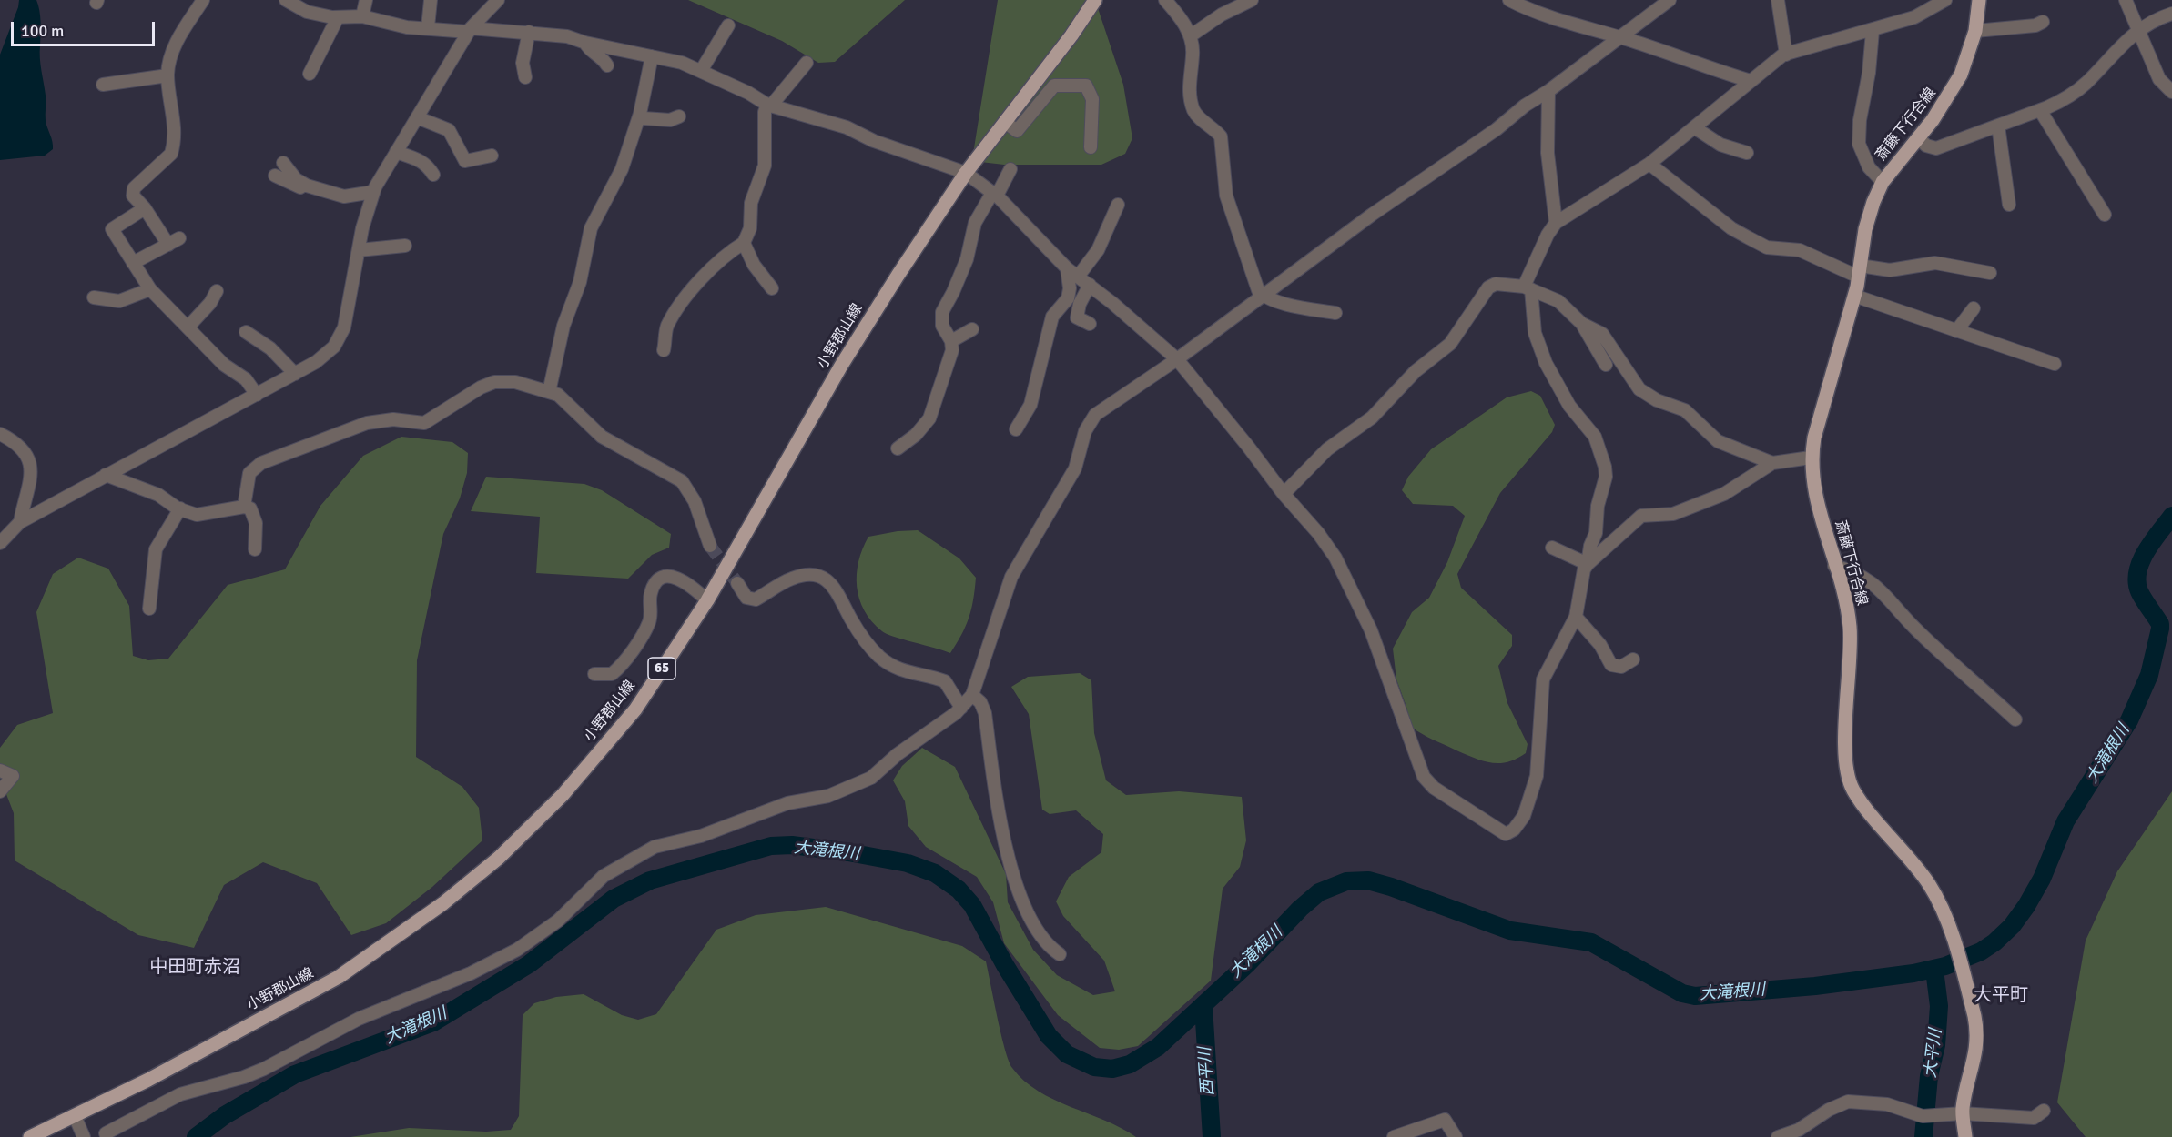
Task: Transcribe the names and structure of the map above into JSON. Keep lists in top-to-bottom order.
{
  "streets": {
    "main road": ["斎藤下行合線", "小野郡山線", "65"]
  },
  "districts": ["中田町赤沼", "大平町"],
  "water": ["大滝根川", "大平川", "西平川"],
  "scale_bar": "100 m"
}
